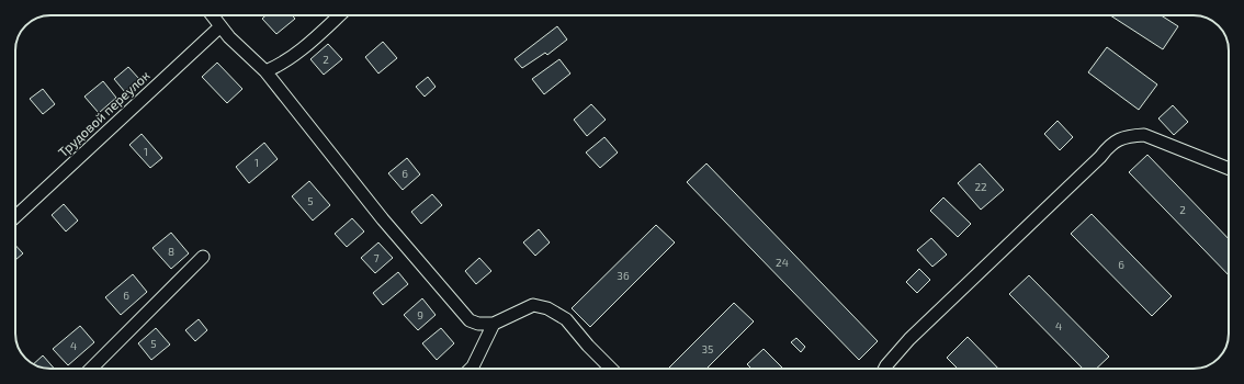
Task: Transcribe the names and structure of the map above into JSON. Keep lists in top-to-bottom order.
{
  "streets": {
    "street": ["Трудовой переулок"]
  },
  "house_numbers": [
    "2",
    "1",
    "1",
    "6",
    "22",
    "5",
    "2",
    "8",
    "7",
    "24",
    "6",
    "36",
    "6",
    "9",
    "4",
    "5",
    "4",
    "35"
  ]
}
